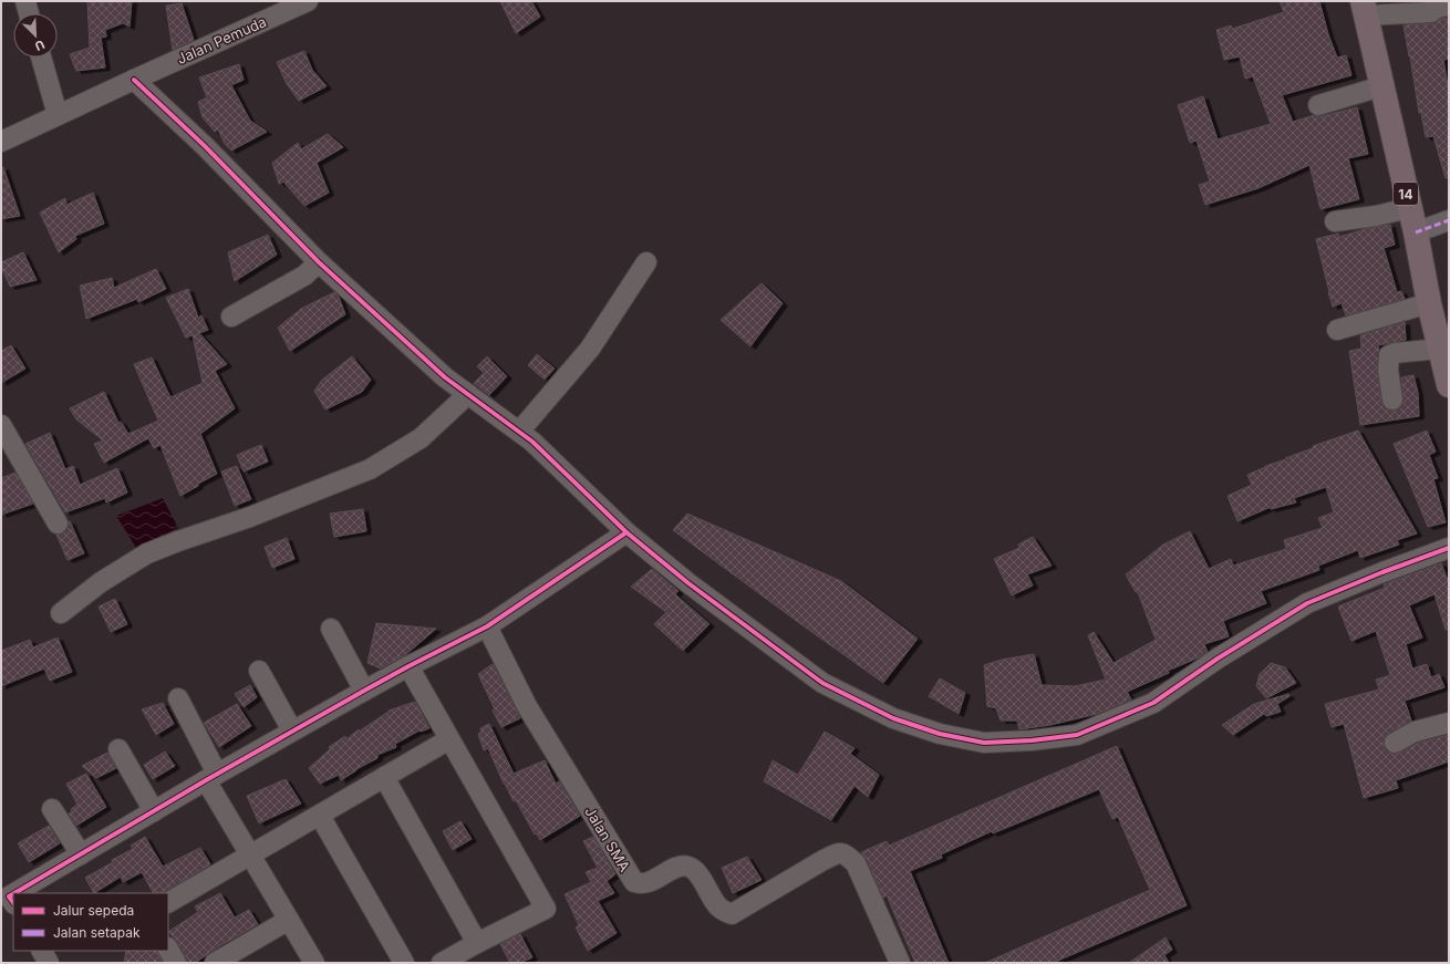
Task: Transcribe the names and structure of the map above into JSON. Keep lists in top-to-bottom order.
{
  "streets": {
    "highway": ["14"],
    "street": ["Jalan Pemuda", "Jalan SMA"]
  },
  "legend": ["Jalur sepeda", "Jalan setapak"],
  "north": "bottom right"
}
